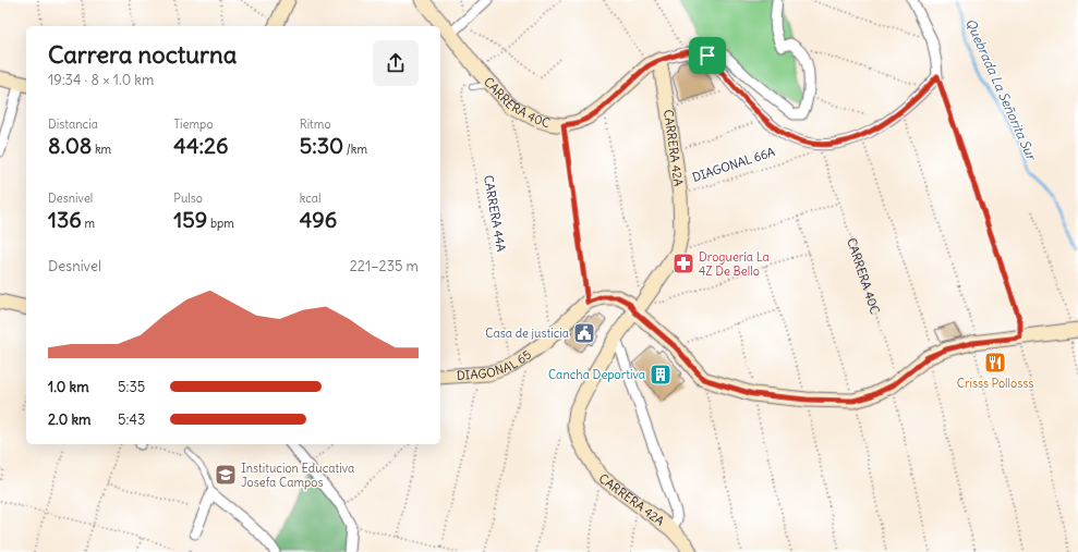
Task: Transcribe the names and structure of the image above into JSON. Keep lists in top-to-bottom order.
{
  "streets": {
    "street": ["CARRERA 40C", "CARRERA 42A", "DIAGONAL 65"],
    "path": ["DIAGONAL 66A", "CARRERA 44A"]
  },
  "crossings": [
    ["CARRERA 40C", "CARRERA 42A"],
    ["CARRERA 40C", "DIAGONAL 66A"],
    ["CARRERA 40C", "CARRERA 44A"],
    ["CARRERA 42A", "DIAGONAL 66A"],
    ["CARRERA 42A", "DIAGONAL 65"],
    ["CARRERA 44A", "DIAGONAL 65"]
  ],
  "water": ["Quebrada La Señorita Sur"],
  "places": {
    "pharmacy": ["Droguería La 4Z De Bello"],
    "public building": ["Casa de justicia"],
    "restaurant": ["Crisss Pollosss"],
    "building": ["Cancha Deportiva"],
    "school or university": ["Institucion Educativa Josefa Campos"]
  },
  "page": {
    "heading": ["Carrera nocturna", "19:34 · 8 × 1.0 km"],
    "stats": [
      ["Distancia", "8.08 km"],
      ["Tiempo", "44:26"],
      ["Ritmo", "5:30 /km"],
      ["Desnivel", "136 m"],
      ["Pulso", "159 bpm"],
      ["kcal", "496"]
    ],
    "chart": ["Desnivel", "221–235 m"],
    "list": [
      {
        "name": "1.0 km",
        "note": "5:35"
      },
      {
        "name": "2.0 km",
        "note": "5:43"
      }
    ]
  }
}
